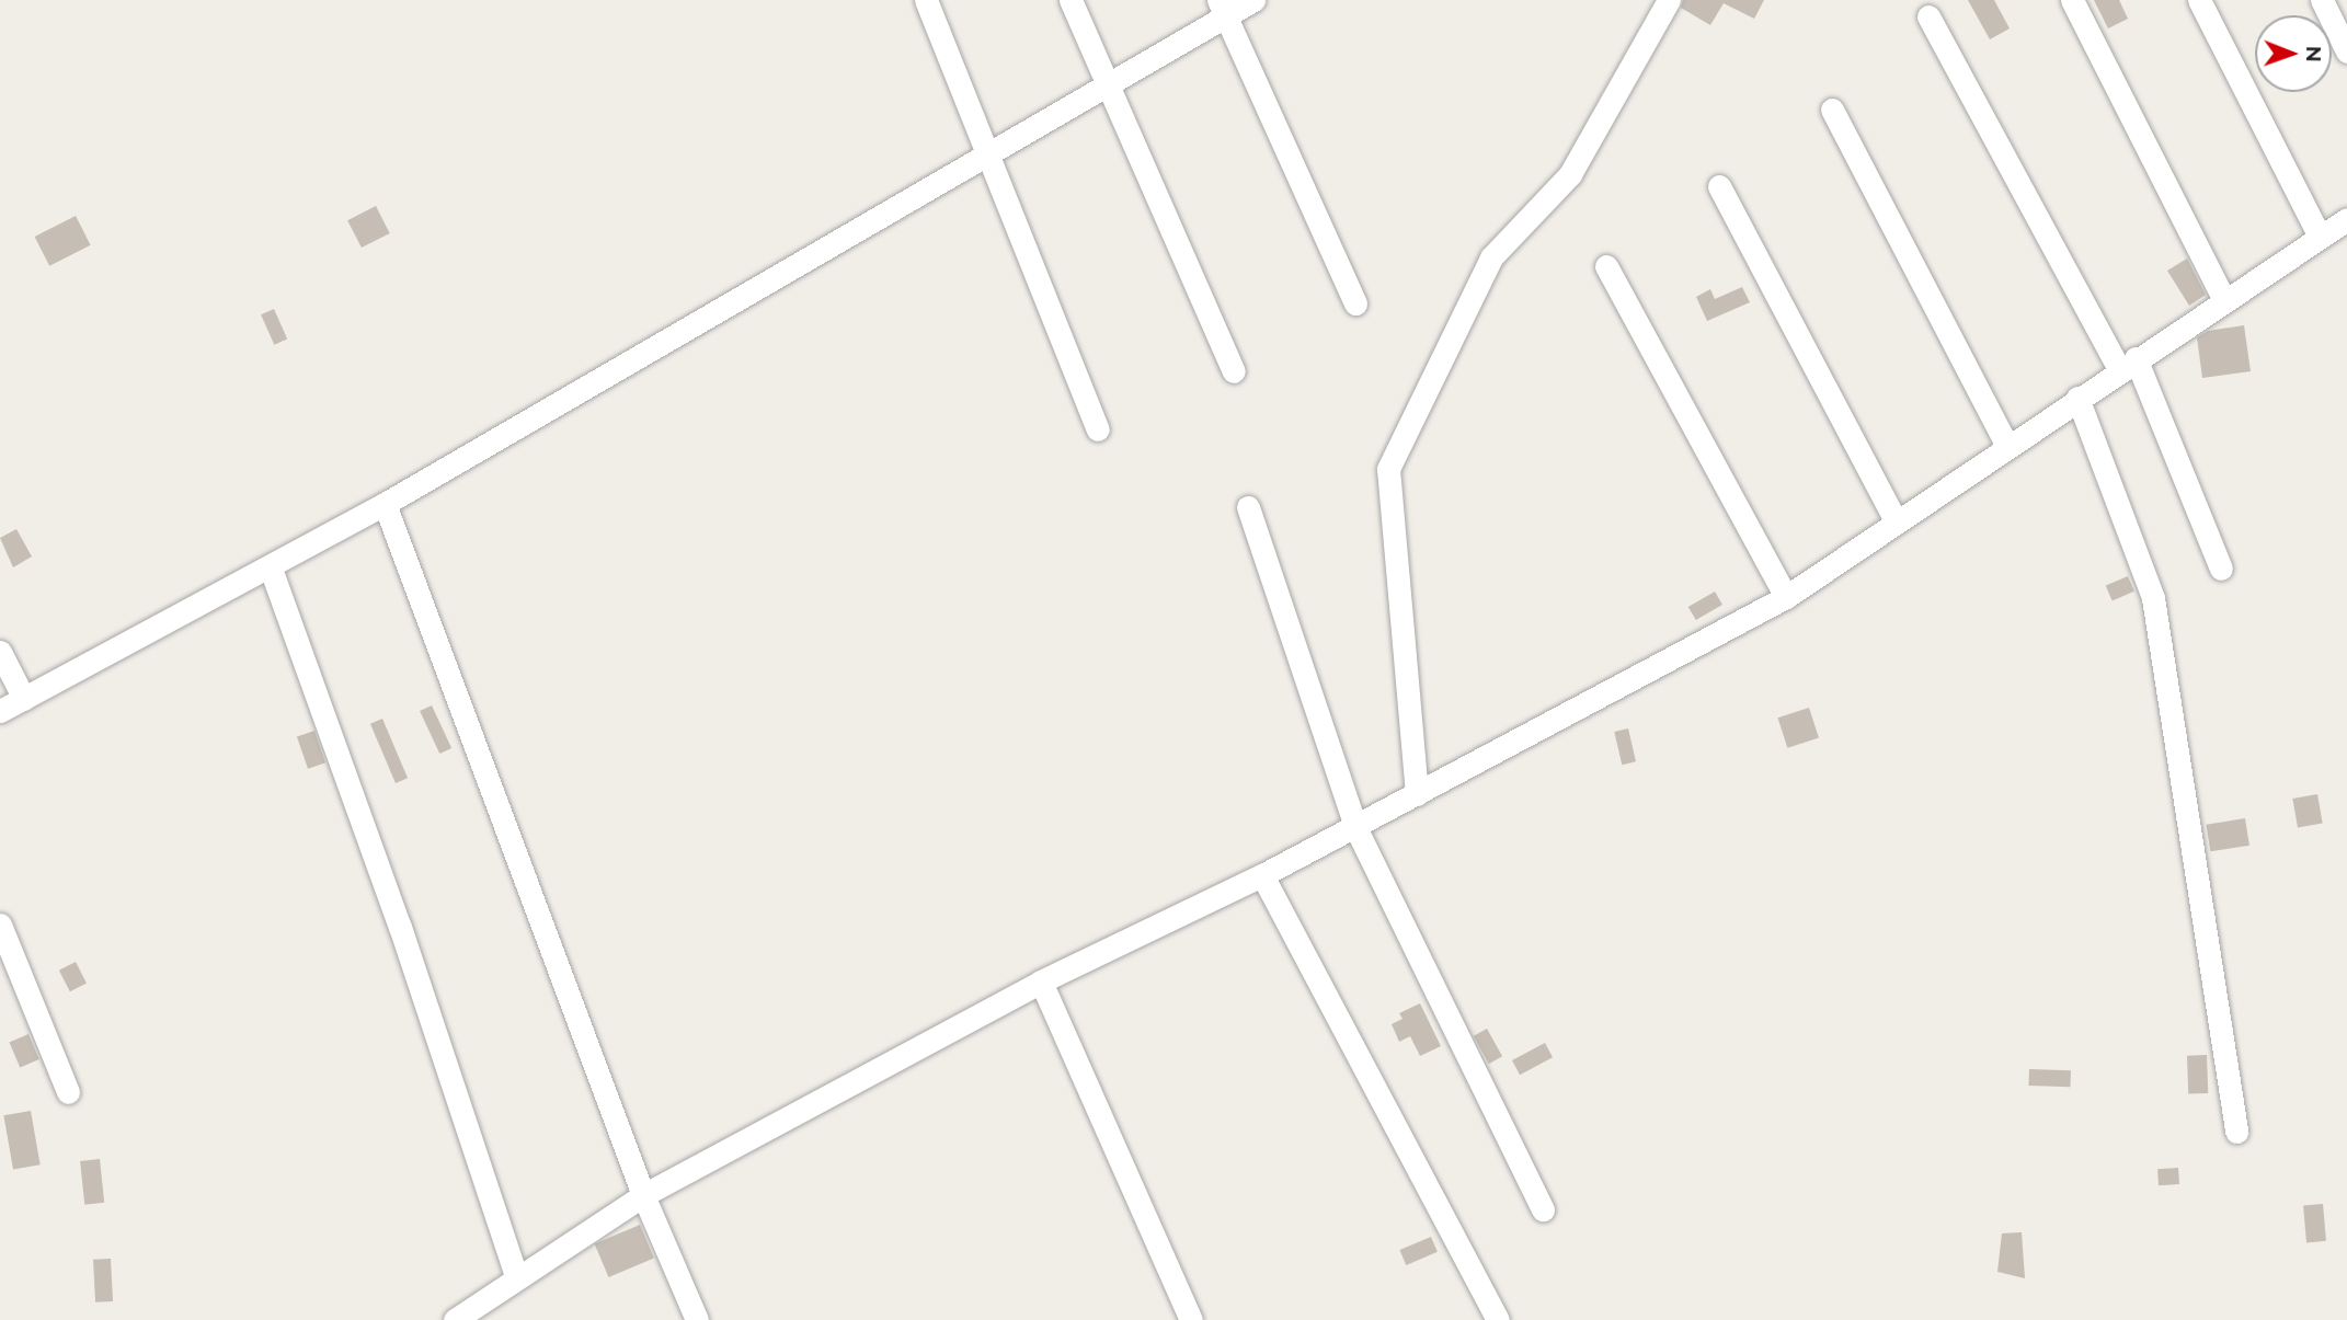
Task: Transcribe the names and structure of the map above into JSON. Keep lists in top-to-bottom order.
{
  "north": "right"
}
